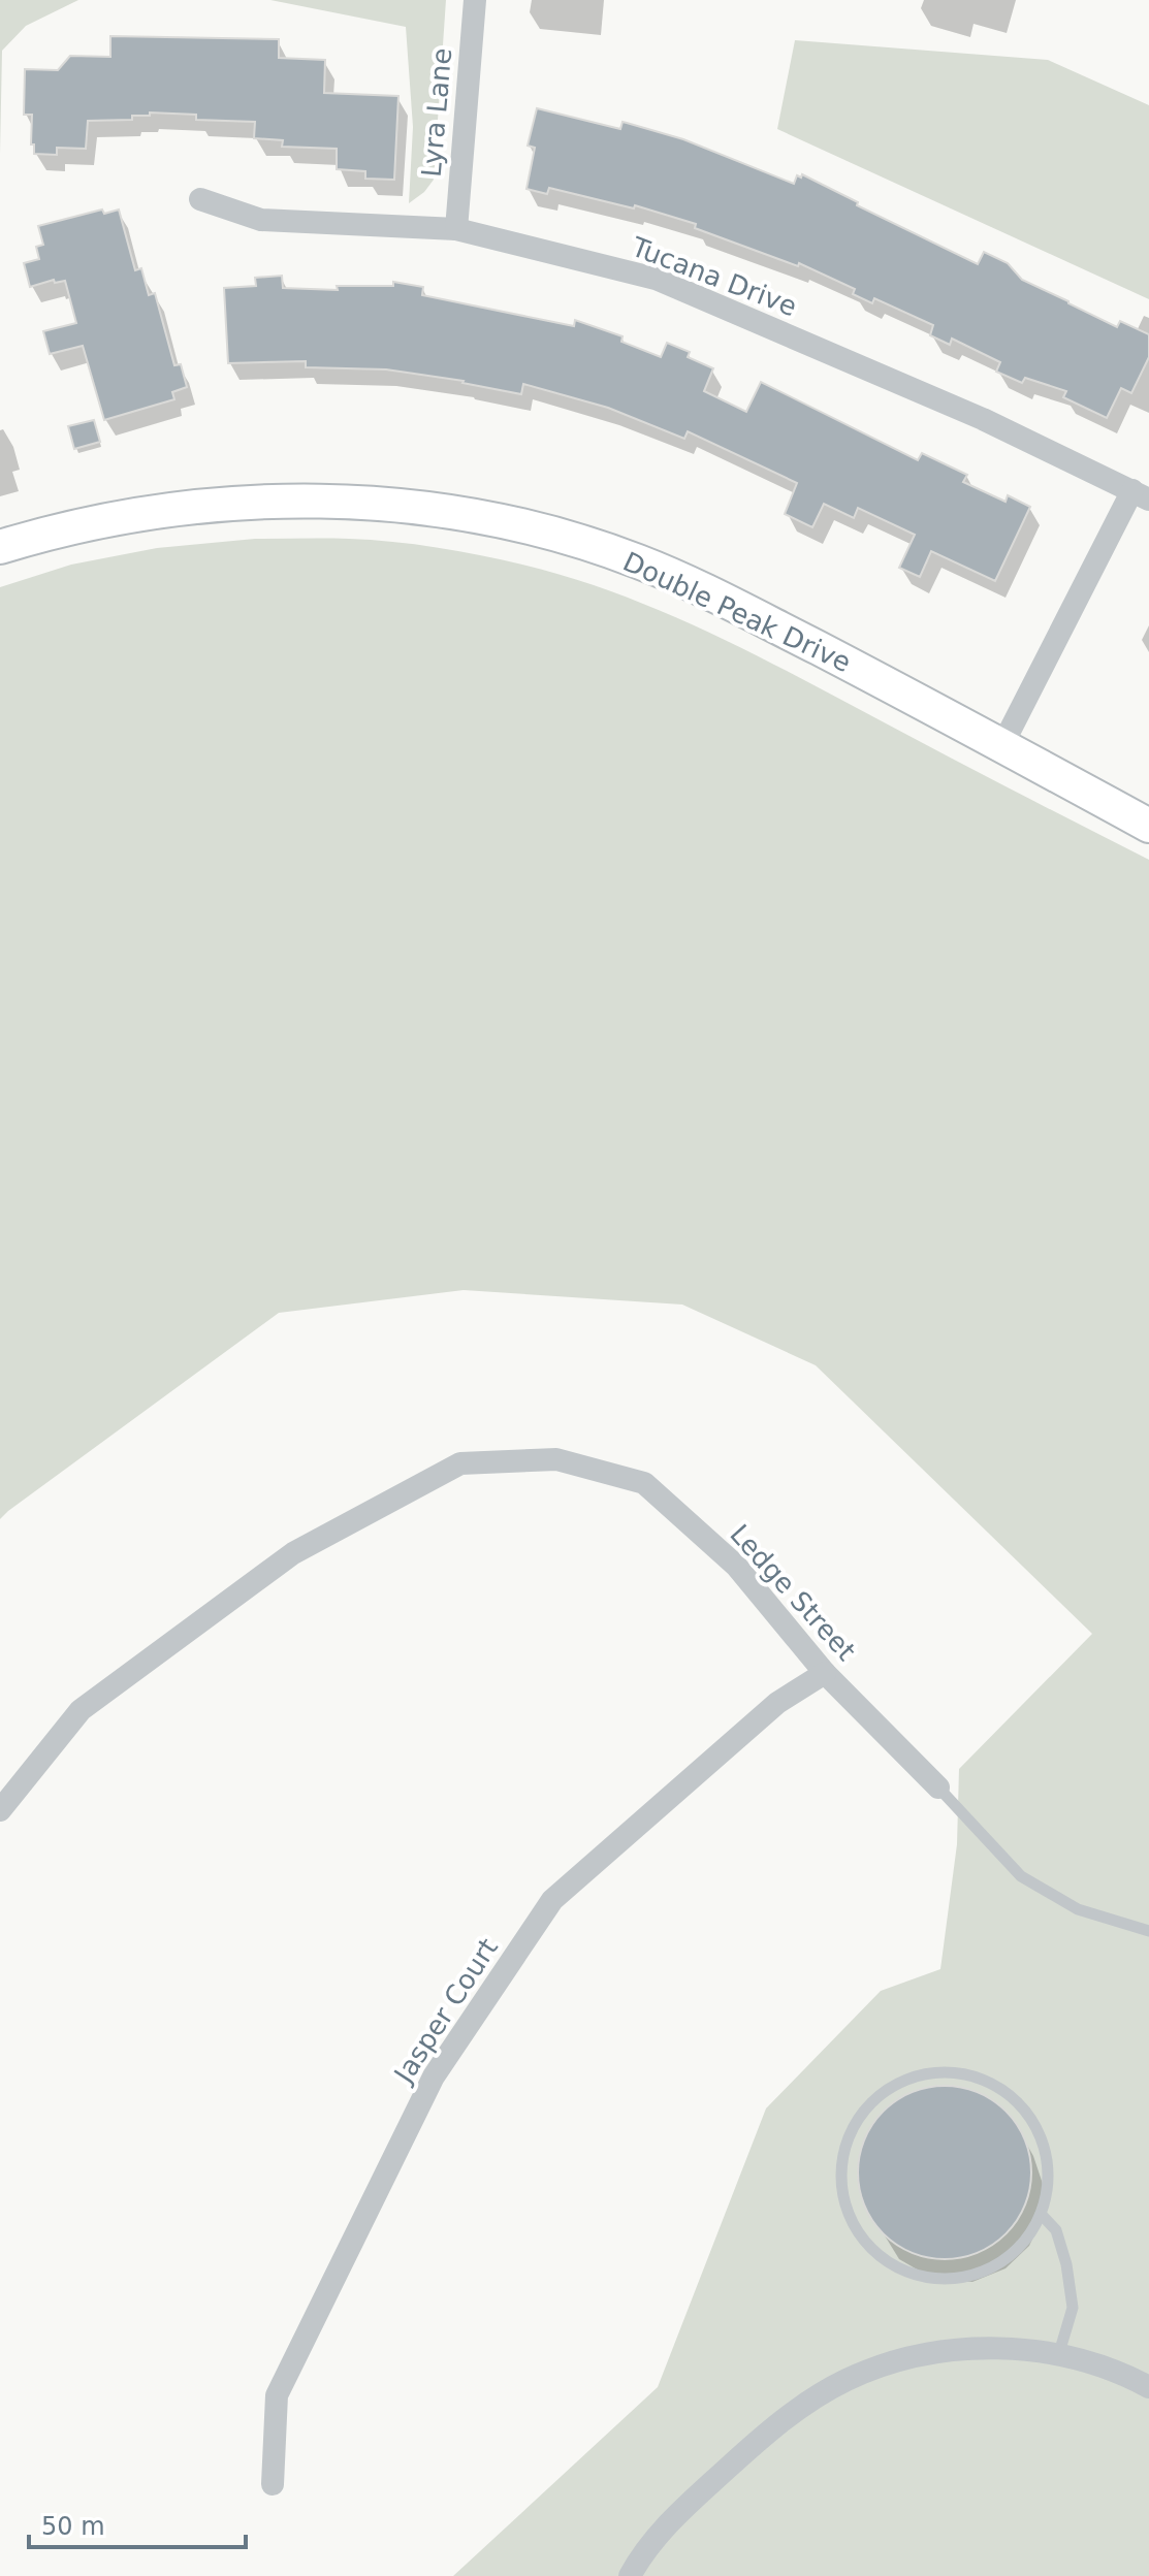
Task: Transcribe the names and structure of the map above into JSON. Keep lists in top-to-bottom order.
{
  "streets": {
    "street": [
      "Lyra Lane",
      "Tucana Drive",
      "Double Peak Drive",
      "Ledge Street",
      "Jasper Court"
    ]
  },
  "crossings": [
    ["Lyra Lane", "Tucana Drive"],
    ["Tucana Drive", "Double Peak Drive"],
    ["Ledge Street", "Jasper Court"]
  ],
  "scale_bar": "50 m"
}
